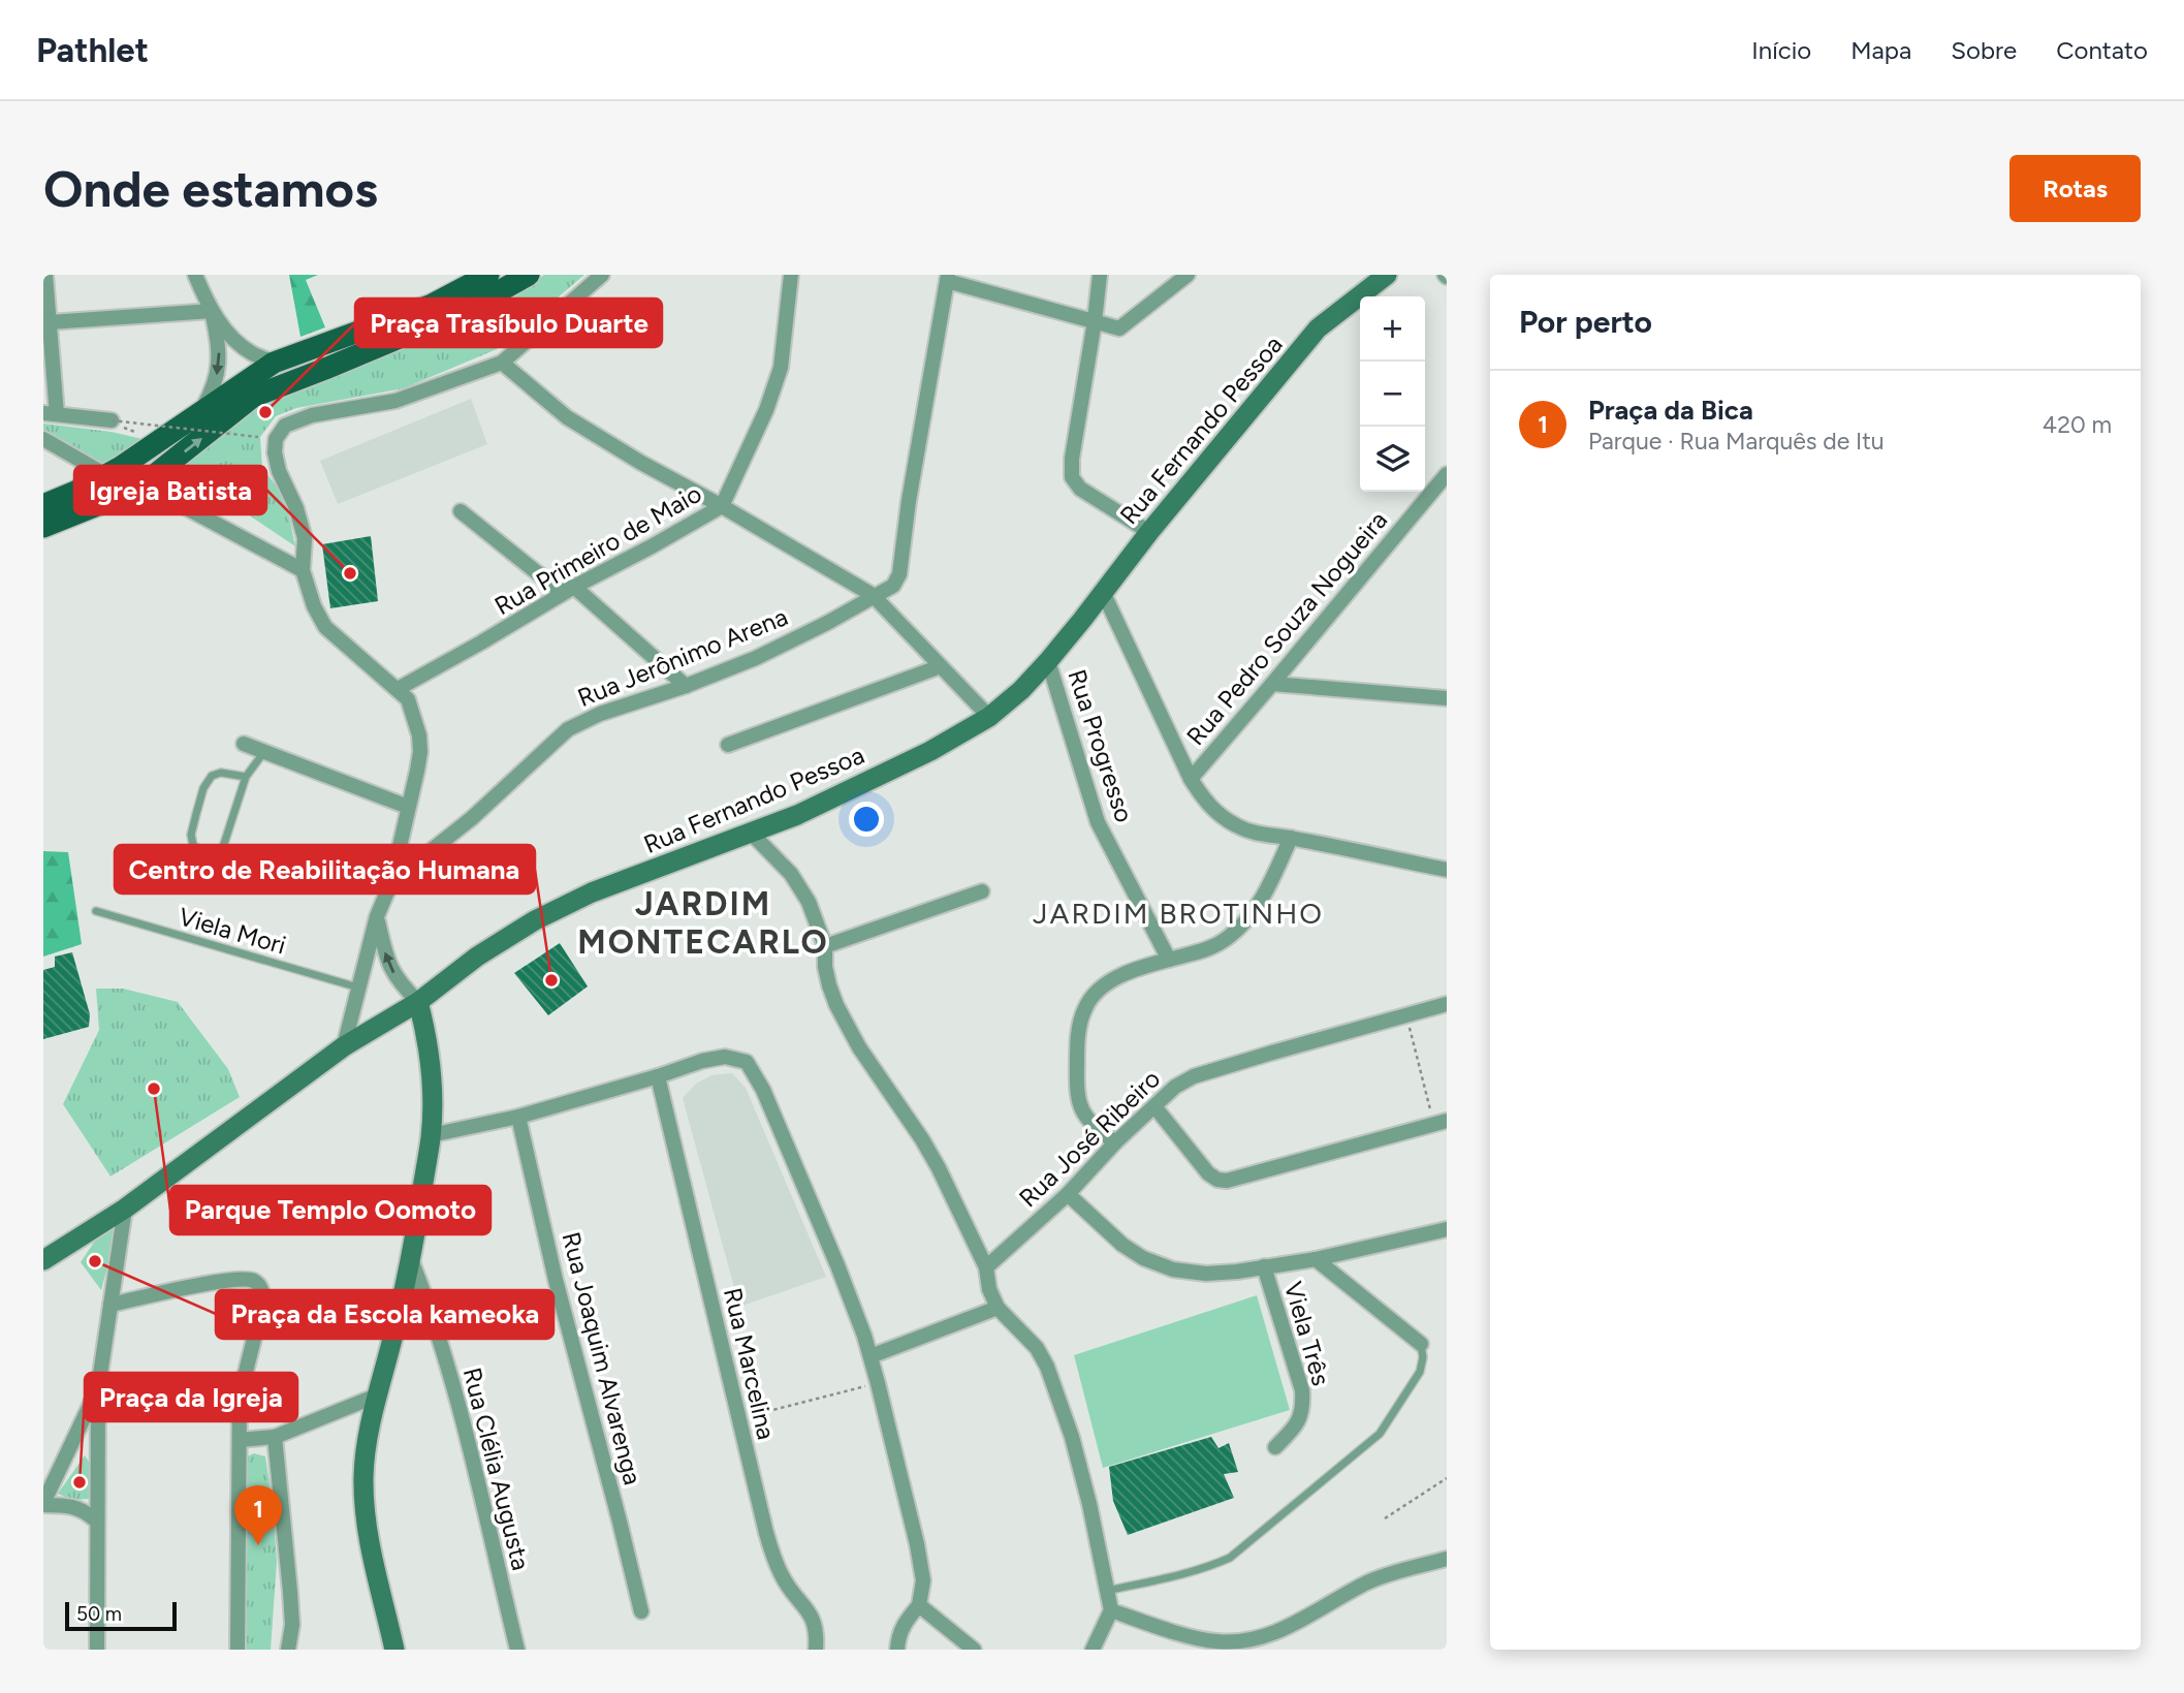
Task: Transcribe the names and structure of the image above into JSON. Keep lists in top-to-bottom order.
{
  "streets": {
    "main road": ["Rua Fernando Pessoa"],
    "street": [
      "Rua Primeiro de Maio",
      "Rua Pedro Souza Nogueira",
      "Rua Jerônimo Arena",
      "Rua Progresso",
      "Rua José Ribeiro",
      "Viela Três",
      "Rua Joaquim Alvarenga",
      "Rua Marcelina",
      "Rua Clélia Augusta"
    ],
    "lane": ["Viela Mori"]
  },
  "crossings": [
    ["Rua Fernando Pessoa", "Rua Progresso"]
  ],
  "districts": ["JARDIM MONTECARLO", "JARDIM BROTINHO"],
  "places": [
    "Praça Trasíbulo Duarte",
    "Igreja Batista",
    "Centro de Reabilitação Humana",
    "Parque Templo Oomoto",
    "Praça da Escola kameoka",
    "Praça da Igreja"
  ],
  "scale_bar": "50 m",
  "page": {
    "header": "Pathlet",
    "nav": [
      "Início",
      "Mapa",
      "Sobre",
      "Contato"
    ],
    "buttons": "Rotas",
    "title": "Onde estamos",
    "heading": "Por perto",
    "map_buttons": ["+", "−"],
    "list": [
      {
        "mark": "1",
        "name": "Praça da Bica",
        "note": "Parque · Rua Marquês de Itu",
        "value": "420 m"
      }
    ],
    "pins": "1",
    "scale": "50 m"
  }
}
